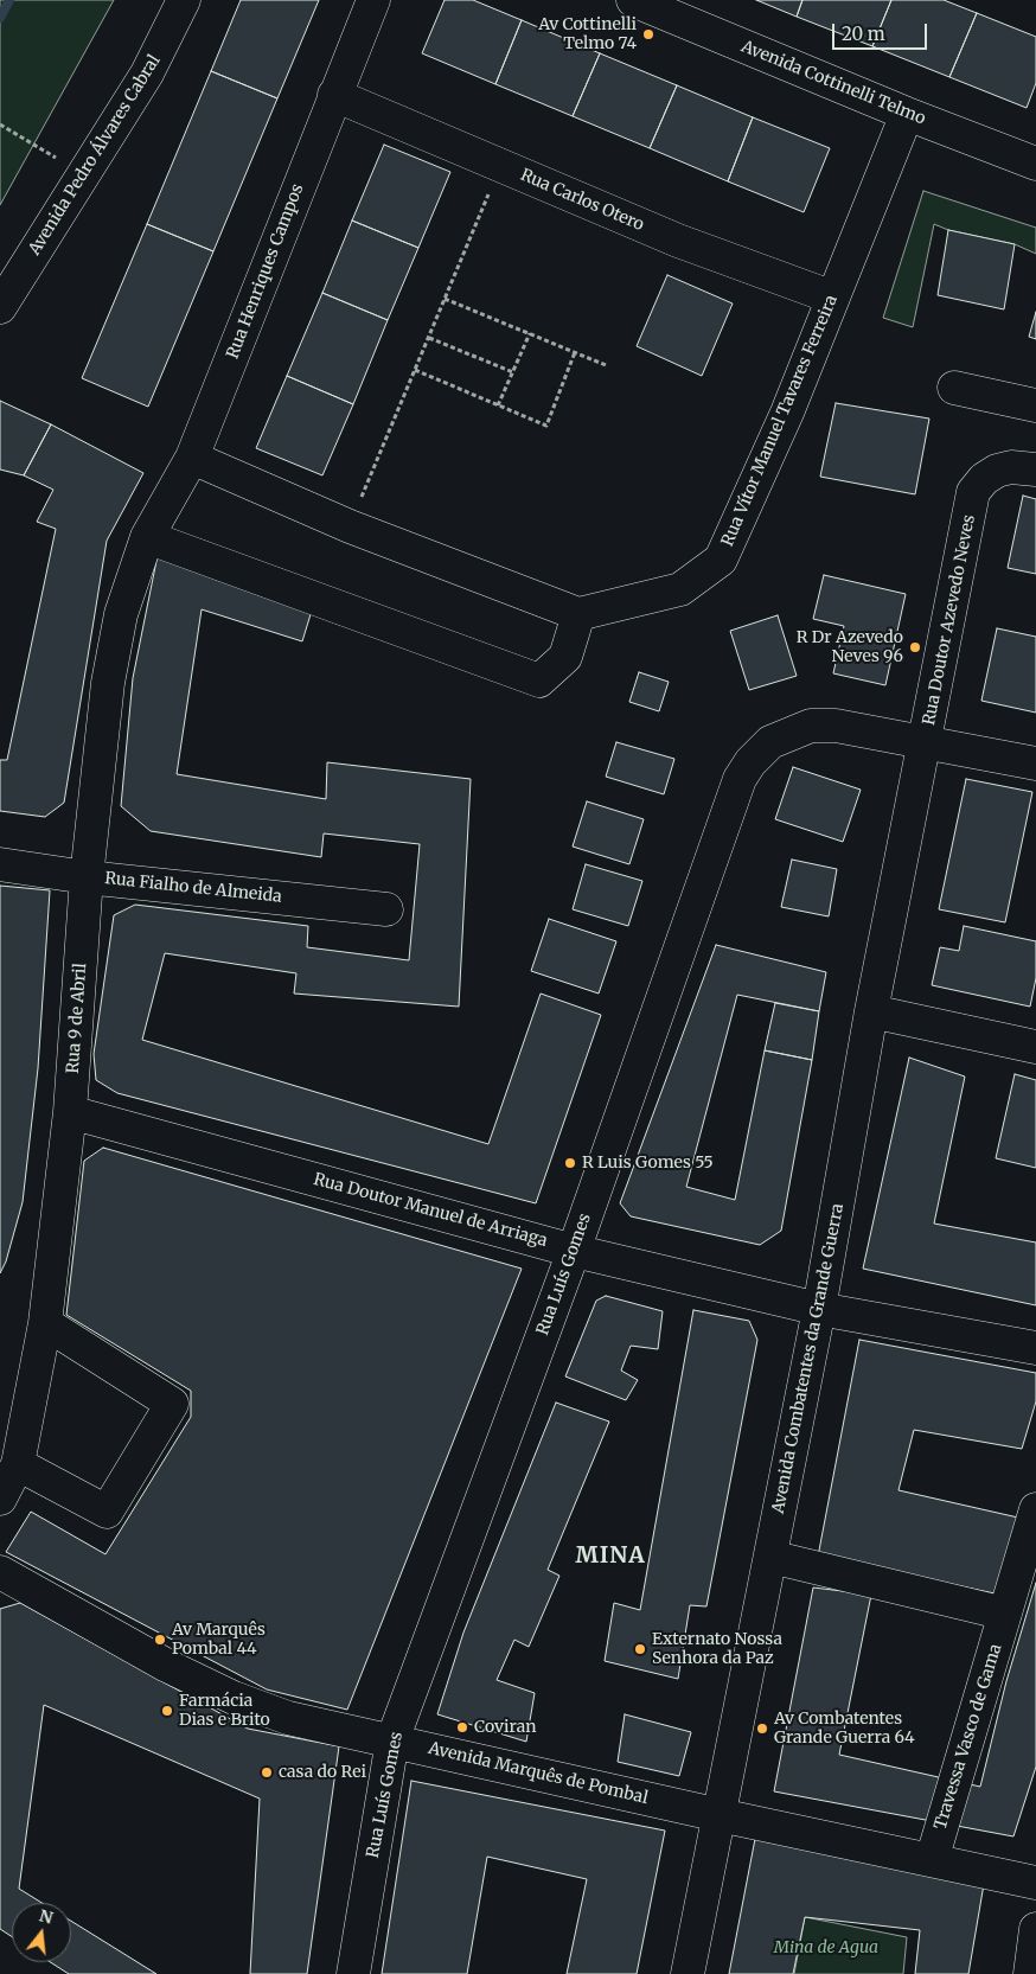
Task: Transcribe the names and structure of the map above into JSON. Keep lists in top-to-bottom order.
{
  "streets": {
    "street": [
      "Avenida Cottinelli Telmo",
      "Avenida Pedro Álvares Cabral",
      "Rua Carlos Otero",
      "Rua Henriques Campos",
      "Rua Vítor Manuel Tavares Ferreira",
      "Rua Doutor Azevedo Neves",
      "Rua Fialho de Almeida",
      "Rua 9 de Abril",
      "Rua Doutor Manuel de Arriaga",
      "Rua Luís Gomes",
      "Avenida Combatentes da Grande Guerra",
      "Travessa Vasco de Gama",
      "Avenida Marquês de Pombal"
    ]
  },
  "crossings": [
    ["Avenida Cottinelli Telmo", "Rua Vítor Manuel Tavares Ferreira"],
    ["Rua Carlos Otero", "Rua Henriques Campos"],
    ["Rua Carlos Otero", "Rua Vítor Manuel Tavares Ferreira"],
    ["Rua Henriques Campos", "Rua 9 de Abril"],
    ["Rua Doutor Azevedo Neves", "Rua Luís Gomes"],
    ["Rua Doutor Azevedo Neves", "Avenida Combatentes da Grande Guerra"],
    ["Rua Fialho de Almeida", "Rua 9 de Abril"],
    ["Rua 9 de Abril", "Rua Doutor Manuel de Arriaga"],
    ["Rua Doutor Manuel de Arriaga", "Rua Luís Gomes"],
    ["Rua Doutor Manuel de Arriaga", "Avenida Combatentes da Grande Guerra"],
    ["Rua Luís Gomes", "Avenida Combatentes da Grande Guerra"],
    ["Rua Luís Gomes", "Avenida Marquês de Pombal"],
    ["Avenida Combatentes da Grande Guerra", "Avenida Marquês de Pombal"],
    ["Travessa Vasco de Gama", "Avenida Marquês de Pombal"]
  ],
  "districts": ["MINA"],
  "parks": ["Mina de Agua"],
  "places": [
    "Av Cottinelli Telmo 74",
    "R Dr Azevedo Neves 96",
    "R Luis Gomes 55",
    "Av Marquês Pombal 44",
    "Externato Nossa Senhora da Paz",
    "Farmácia Dias e Brito",
    "Coviran",
    "Av Combatentes Grande Guerra 64",
    "casa do Rei"
  ],
  "scale_bar": "20 m",
  "north": "top"
}
